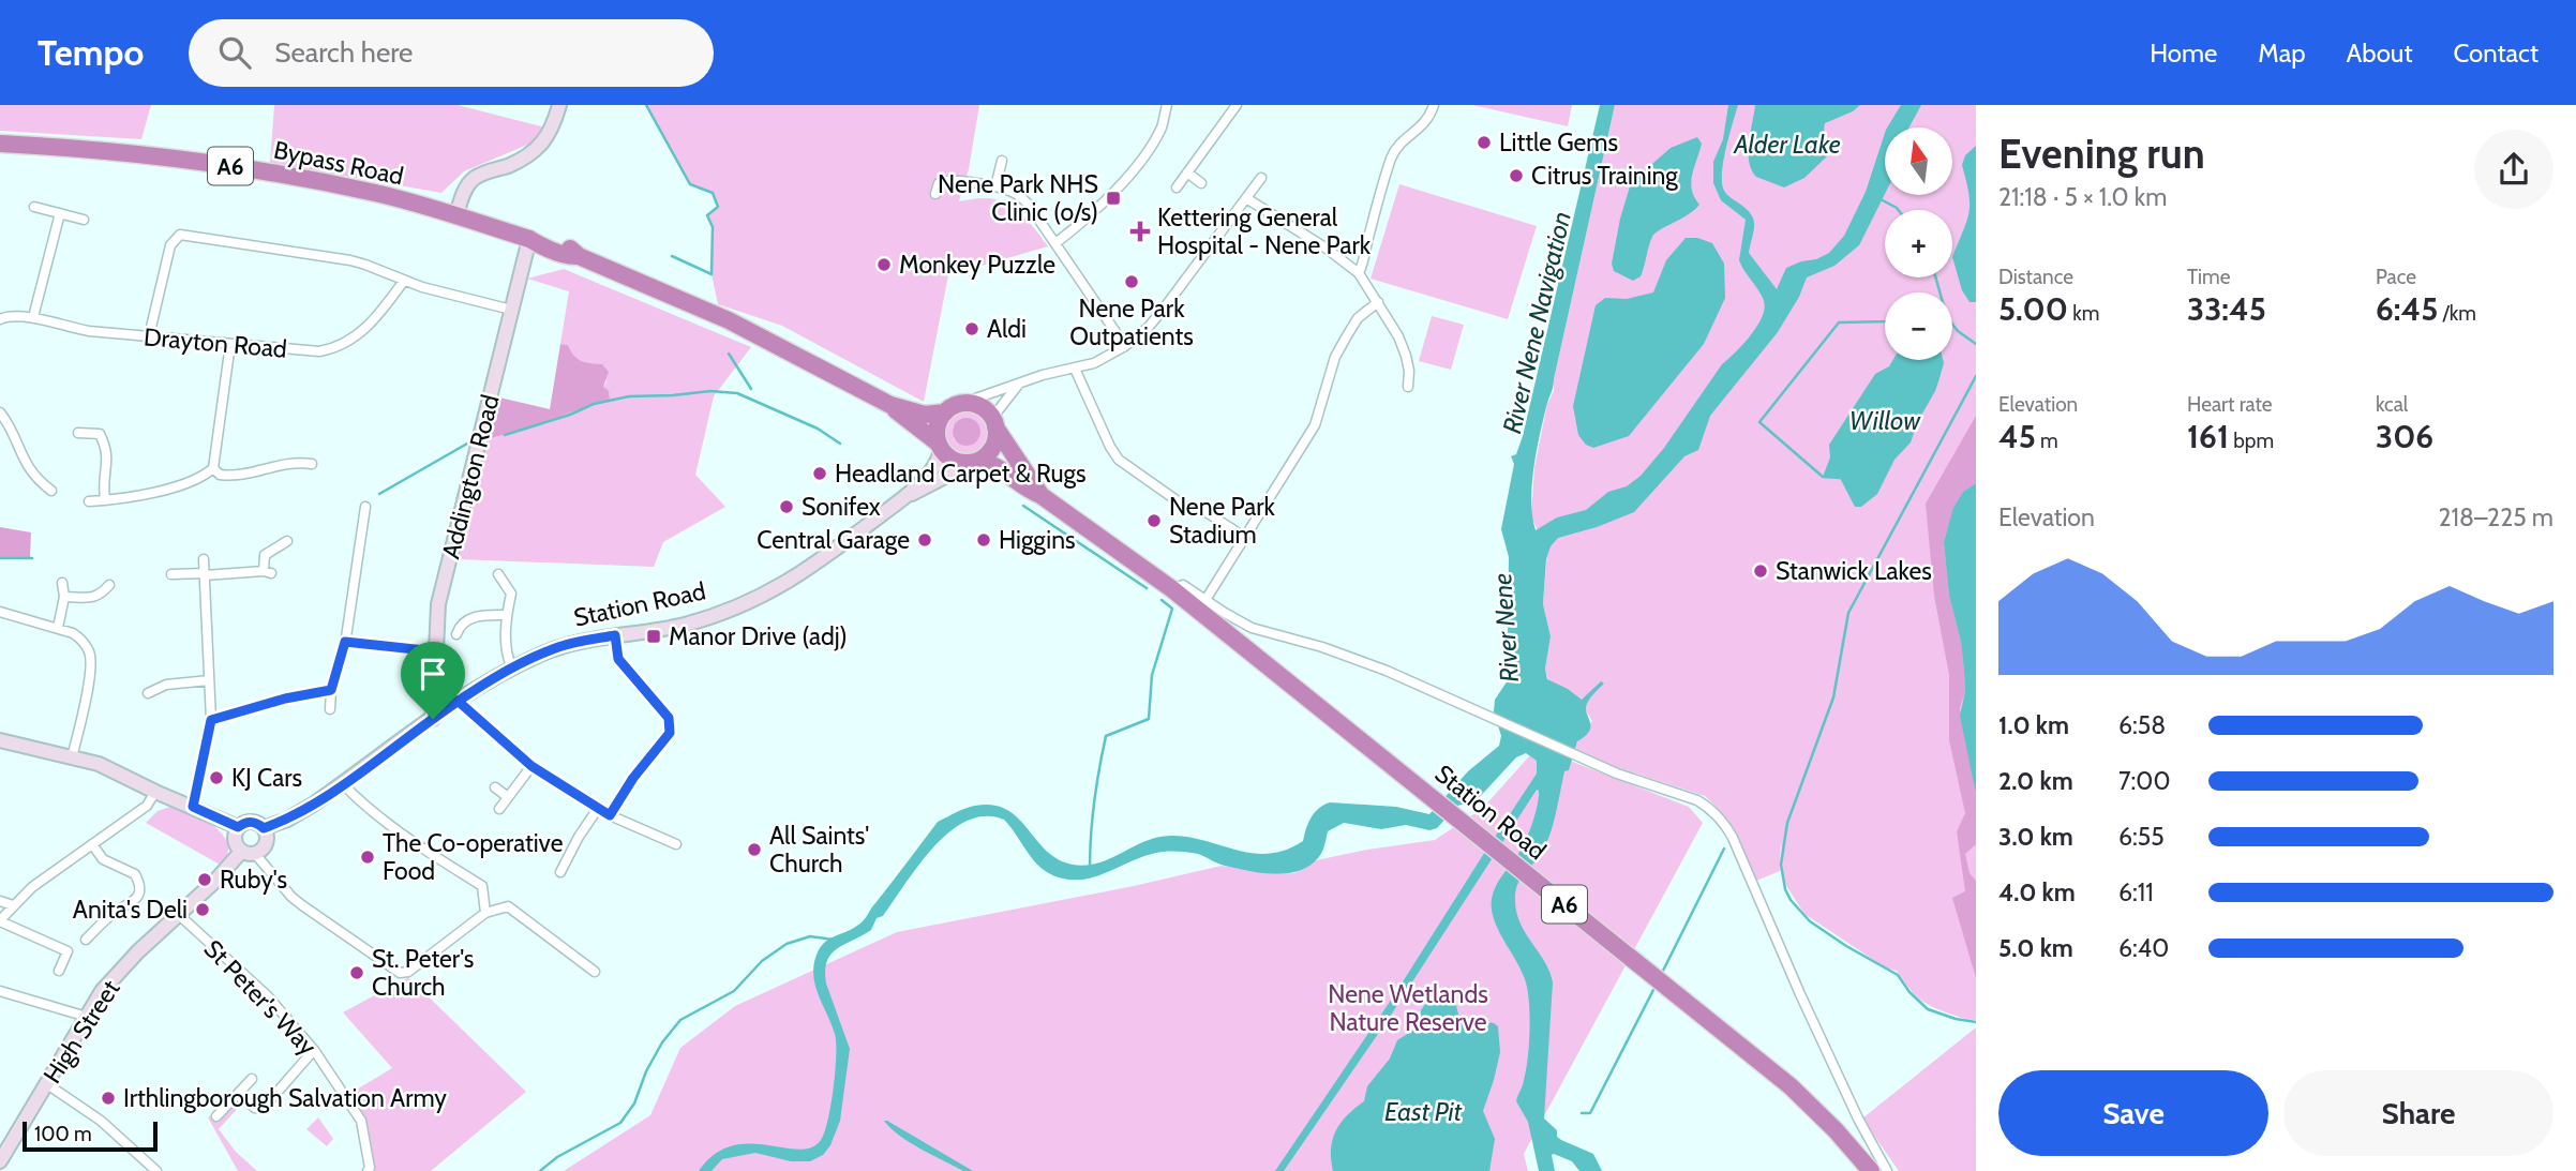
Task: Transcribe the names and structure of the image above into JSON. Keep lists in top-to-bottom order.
{
  "streets": {
    "highway": ["Bypass Road", "A6", "Station Road"],
    "main road": ["Addington Road", "High Street"],
    "street": ["Drayton Road", "St Peter's Way"]
  },
  "crossings": [
    ["Bypass Road", "Addington Road"],
    ["Bypass Road", "Station Road"],
    ["Addington Road", "Station Road"],
    ["Station Road", "High Street"],
    ["St Peter's Way", "High Street"]
  ],
  "water": [
    "Alder Lake",
    "River Nene Navigation",
    "Willow",
    "River Nene",
    "East Pit"
  ],
  "parks": ["Nene Wetlands Nature Reserve"],
  "places": {
    "other": [
      "Little Gems",
      "Citrus Training",
      "Monkey Puzzle",
      "Nene Park Outpatients",
      "Aldi",
      "Headland Carpet & Rugs",
      "Sonifex",
      "Nene Park Stadium",
      "Central Garage",
      "Higgins",
      "Stanwick Lakes",
      "KJ Cars",
      "All Saints' Church",
      "The Co-operative Food",
      "Ruby's",
      "Anita's Deli",
      "St. Peter's Church",
      "Irthlingborough Salvation Army"
    ],
    "transit": ["Nene Park NHS Clinic (o/s)", "Manor Drive (adj)"],
    "health": ["Kettering General Hospital - Nene Park"]
  },
  "scale_bar": "100 m",
  "north": "top",
  "page": {
    "header": "Tempo",
    "search": "Search here",
    "nav": [
      "Home",
      "Map",
      "About",
      "Contact"
    ],
    "heading": ["Evening run", "21:18 · 5 × 1.0 km"],
    "map_buttons": ["+", "−"],
    "stats": [
      ["Distance", "5.00 km"],
      ["Time", "33:45"],
      ["Pace", "6:45 /km"],
      ["Elevation", "45 m"],
      ["Heart rate", "161 bpm"],
      ["kcal", "306"]
    ],
    "chart": ["Elevation", "218–225 m"],
    "list": [
      {
        "name": "1.0 km",
        "note": "6:58"
      },
      {
        "name": "2.0 km",
        "note": "7:00"
      },
      {
        "name": "3.0 km",
        "note": "6:55"
      },
      {
        "name": "4.0 km",
        "note": "6:11"
      },
      {
        "name": "5.0 km",
        "note": "6:40"
      }
    ],
    "buttons": ["Save", "Share"],
    "scale": "100 m"
  }
}
